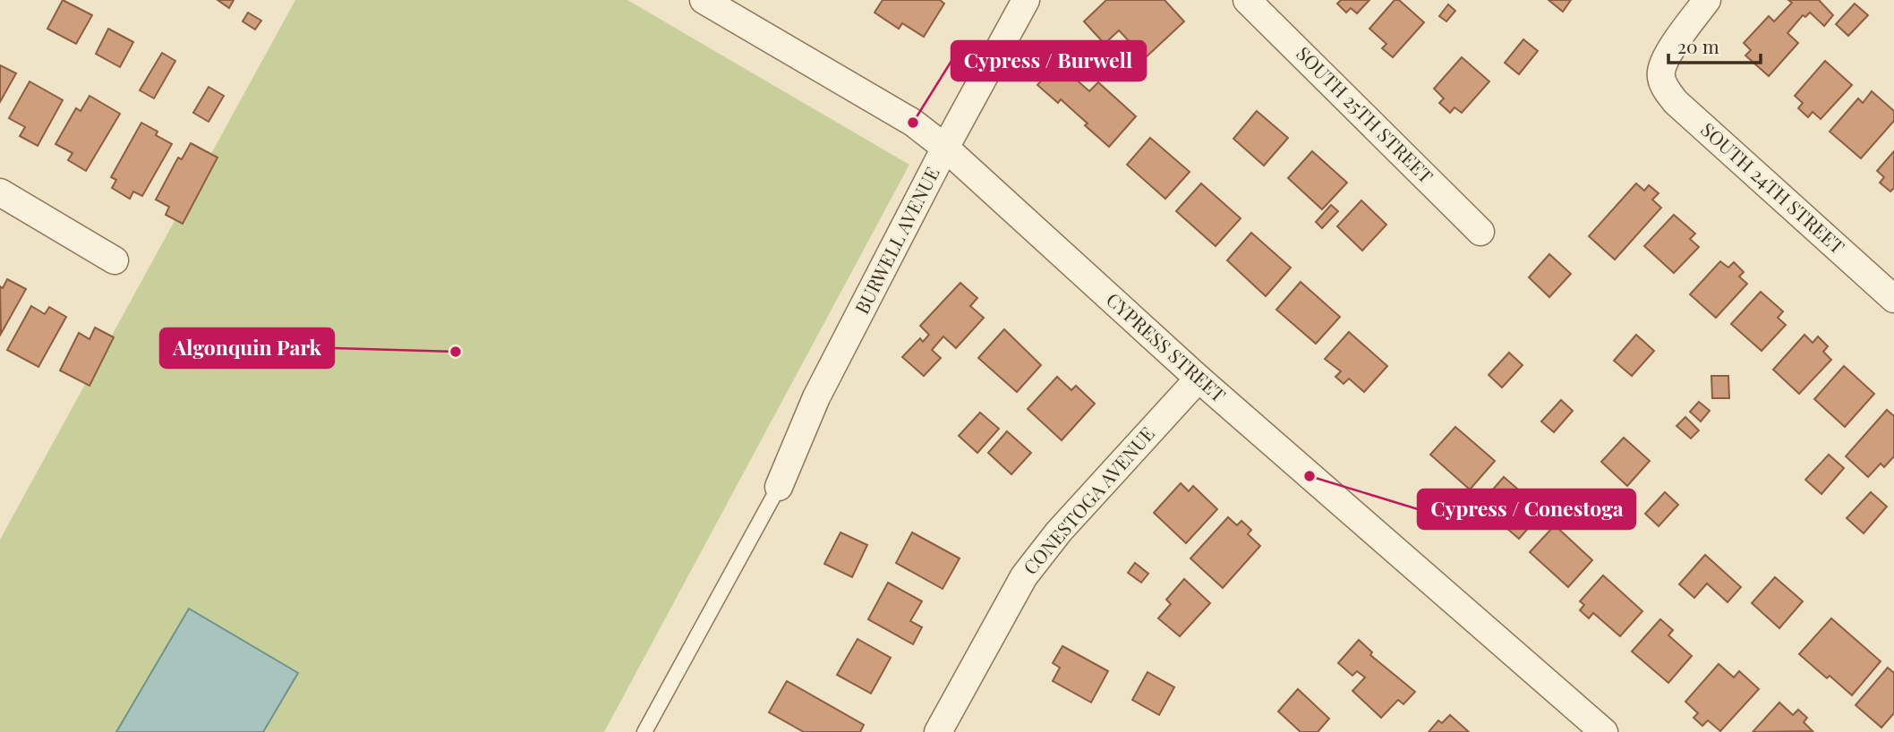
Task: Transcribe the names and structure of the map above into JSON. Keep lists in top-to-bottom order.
{
  "streets": {
    "street": [
      "SOUTH 25TH STREET",
      "SOUTH 24TH STREET",
      "BURWELL AVENUE",
      "CYPRESS STREET",
      "CONESTOGA AVENUE"
    ]
  },
  "crossings": [
    ["BURWELL AVENUE", "CYPRESS STREET"],
    ["CYPRESS STREET", "CONESTOGA AVENUE"]
  ],
  "places": ["Cypress / Burwell", "Algonquin Park", "Cypress / Conestoga"],
  "scale_bar": "20 m"
}
